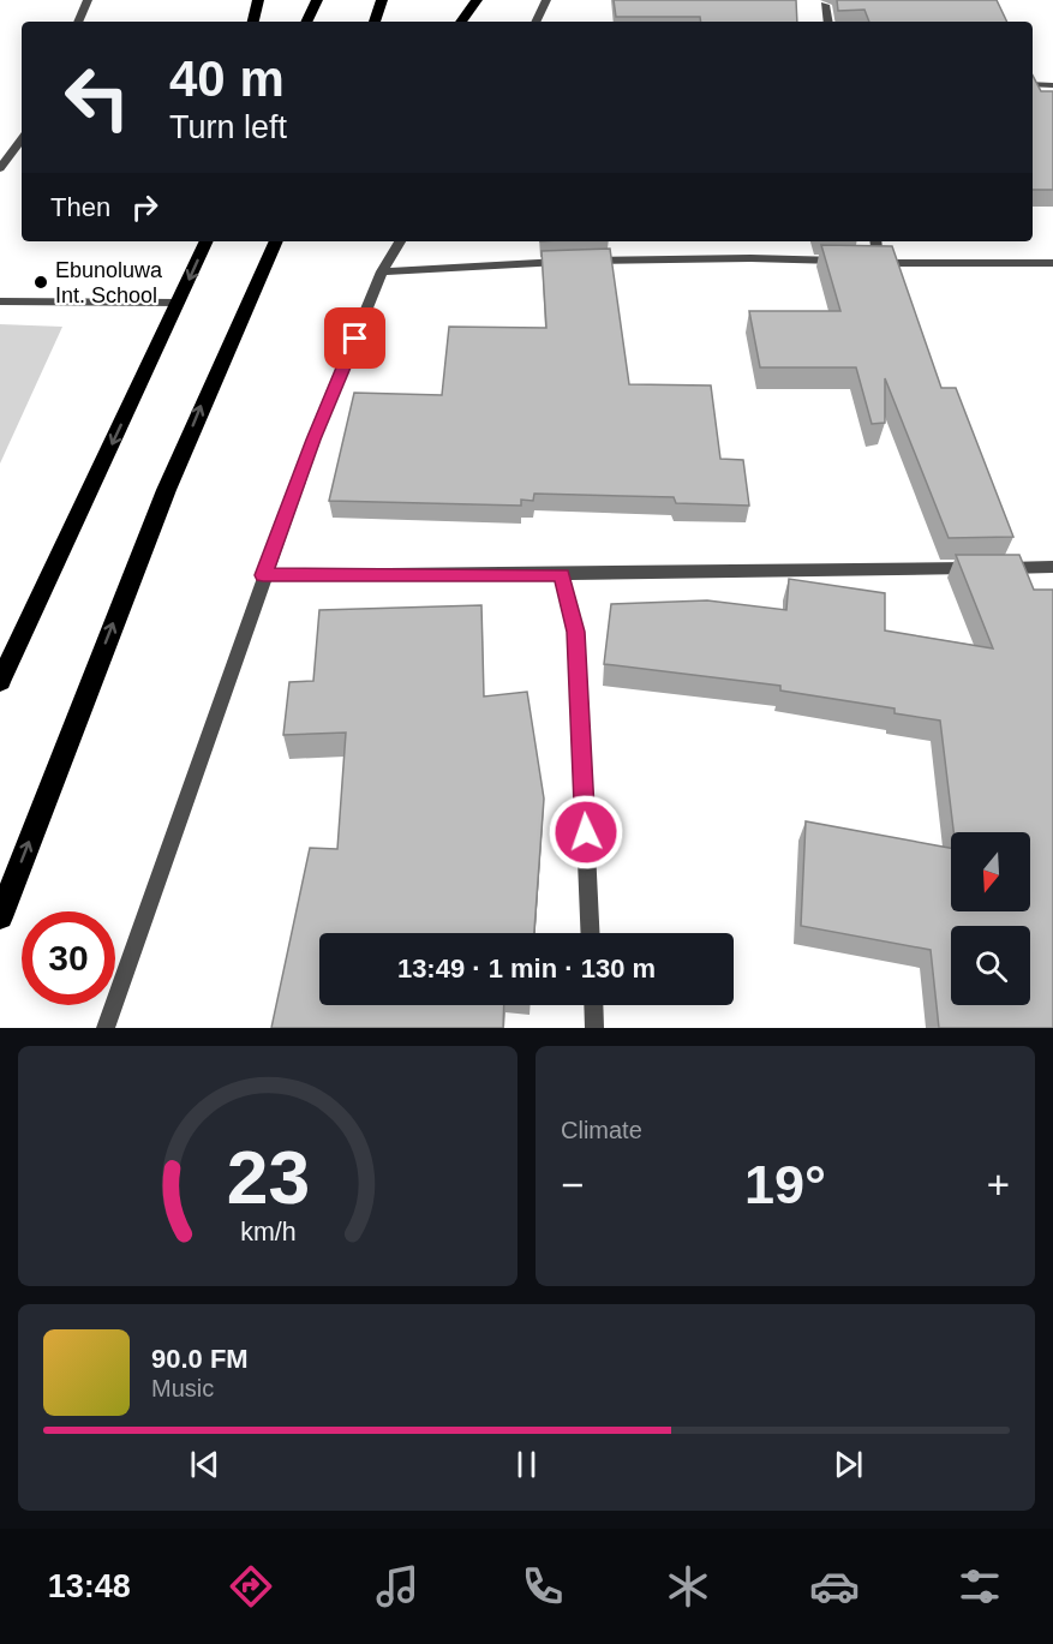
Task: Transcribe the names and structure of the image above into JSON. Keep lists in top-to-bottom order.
{
  "places": ["Ebunoluwa Int. School"],
  "north": "bottom",
  "page": {
    "turn": ["40 m", "Turn left"],
    "then": "Then",
    "limit": "30",
    "trip": "13:49 · 1 min · 130 m",
    "tile": "Climate",
    "heat": ["−", "19°", "+"],
    "song": ["90.0 FM", "Music"],
    "tabs": "13:48",
    "gauge": ["23", "km/h"]
  }
}
